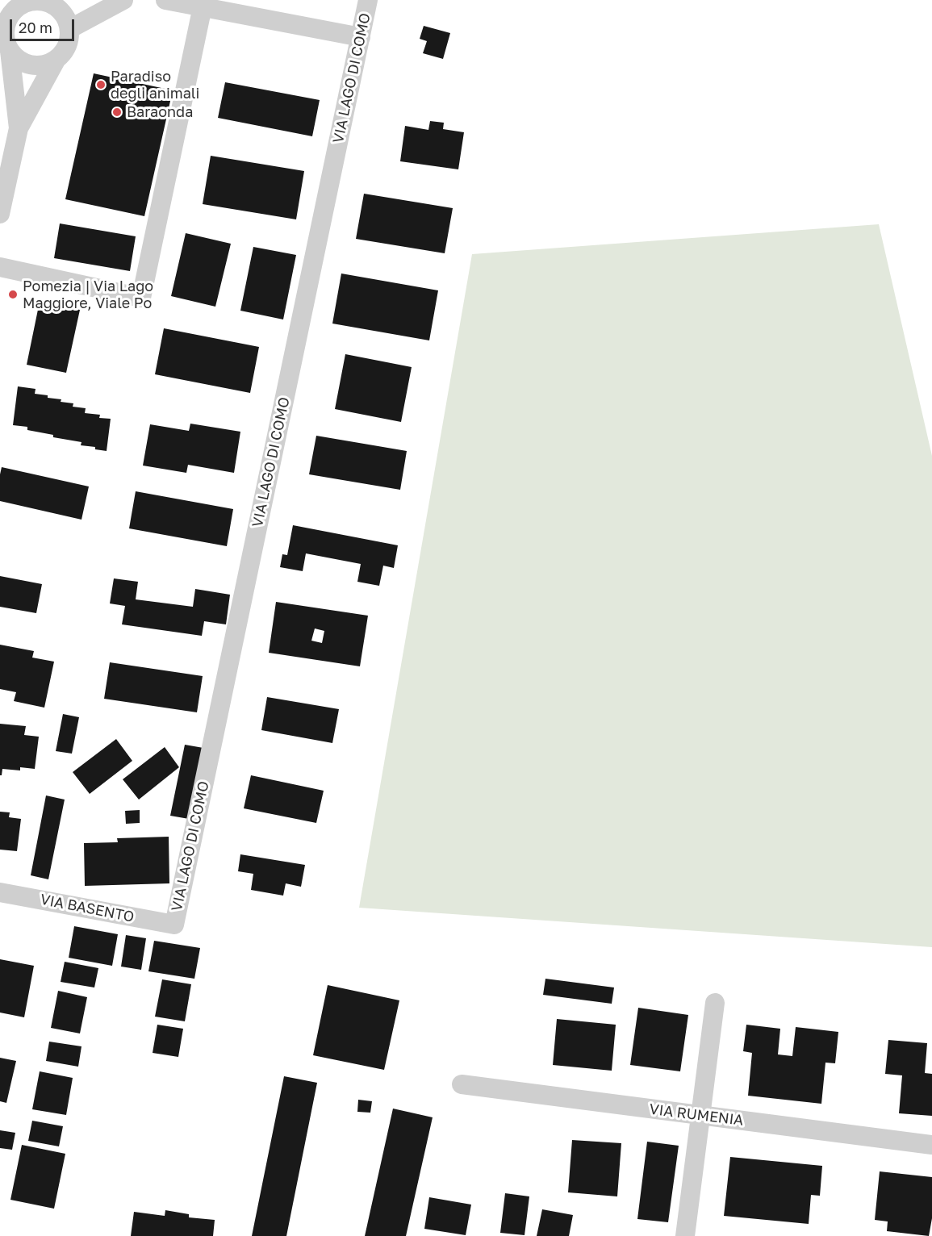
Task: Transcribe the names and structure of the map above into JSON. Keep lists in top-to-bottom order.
{
  "streets": {
    "street": ["VIA LAGO DI COMO", "VIA BASENTO", "VIA RUMENIA"]
  },
  "crossings": [
    ["VIA LAGO DI COMO", "VIA BASENTO"]
  ],
  "places": ["Paradiso degli animali", "Baraonda", "Pomezia | Via Lago Maggiore, Viale Po"],
  "scale_bar": "20 m"
}
